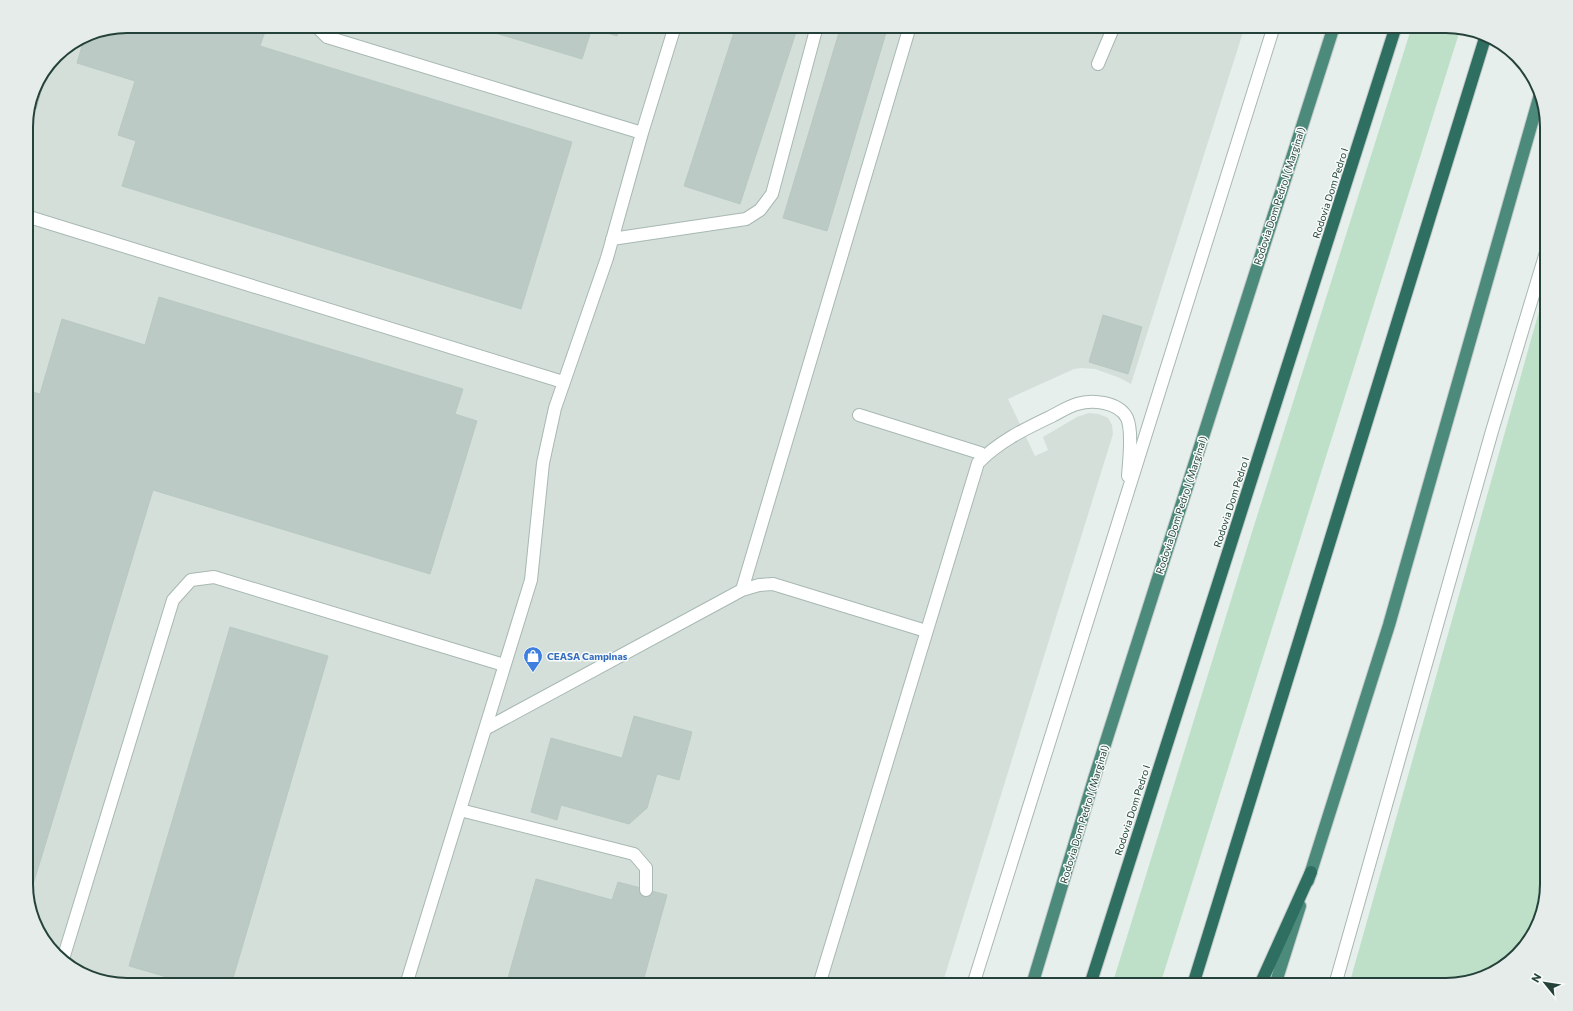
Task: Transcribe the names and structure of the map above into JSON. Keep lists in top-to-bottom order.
{
  "streets": {
    "highway": ["Rodovia Dom Pedro I", "Rodovia Dom Pedro I (Marginal)"]
  },
  "places": {
    "shop": ["CEASA Campinas"]
  },
  "north": "top left"
}
